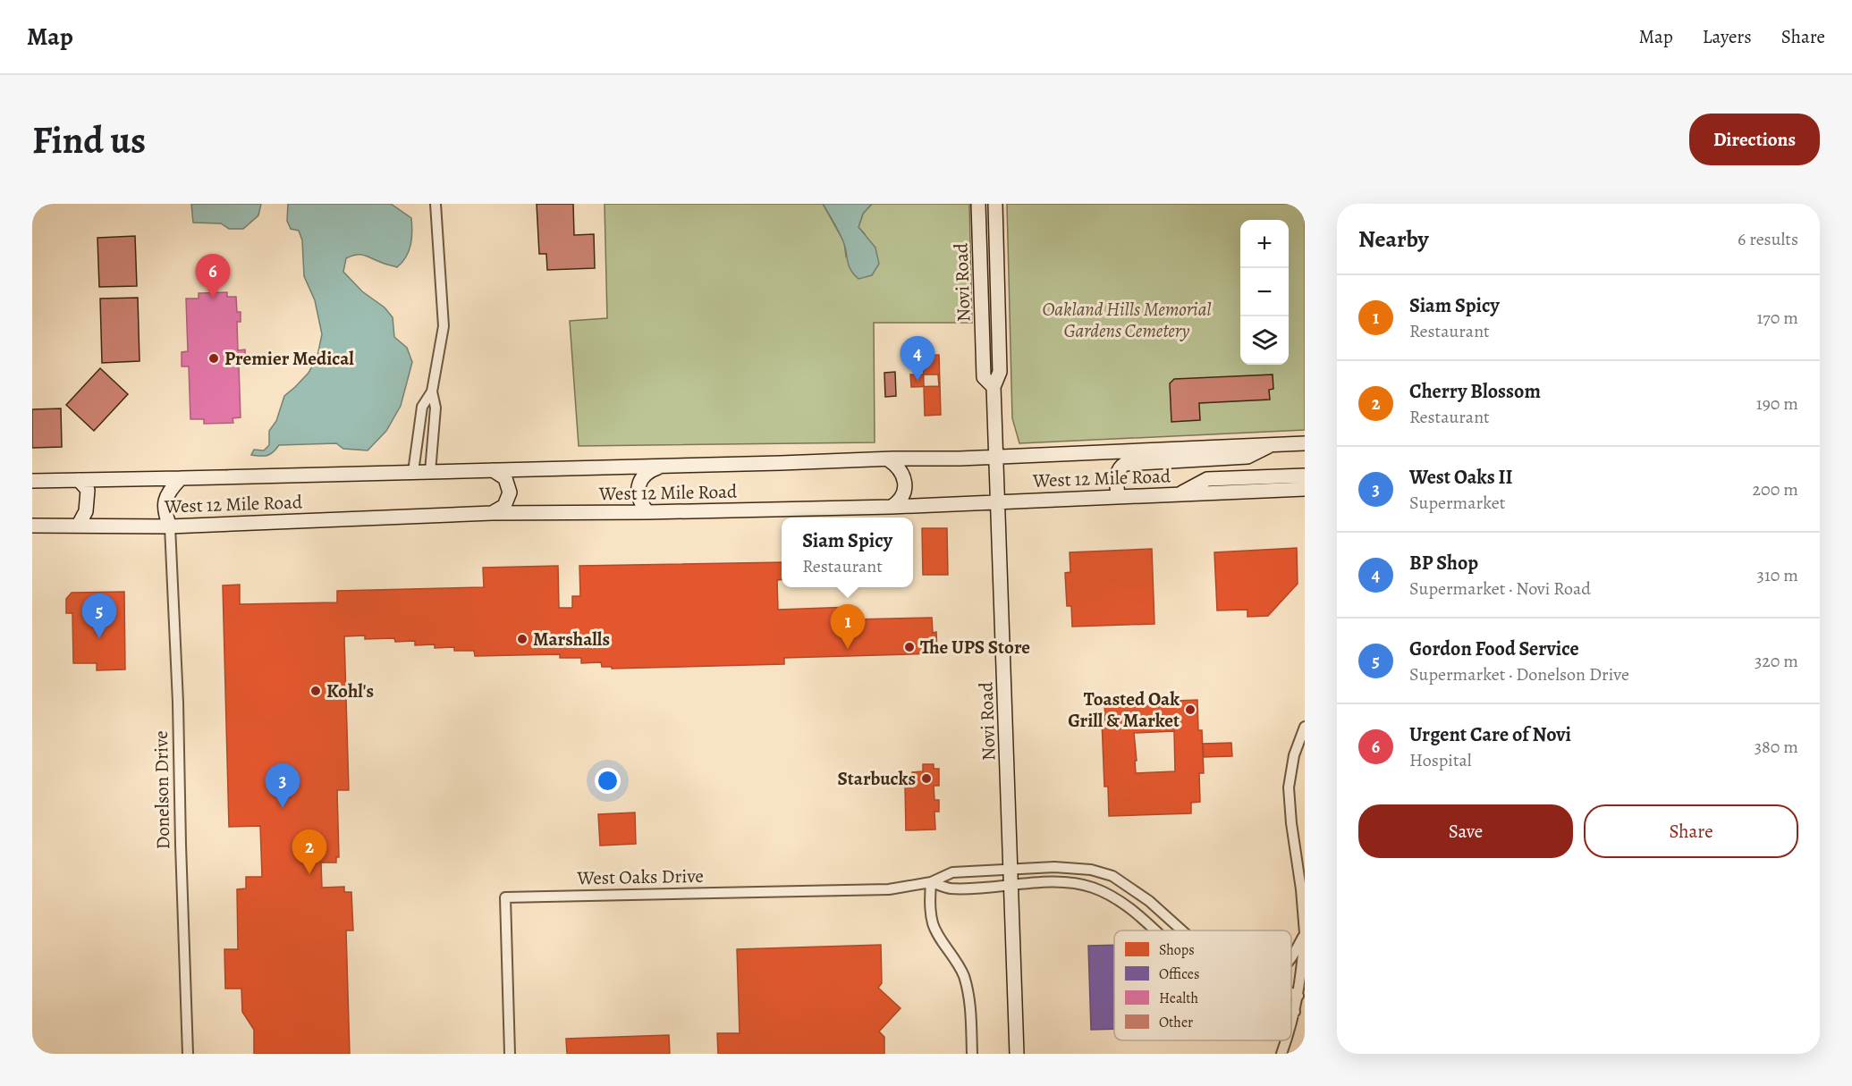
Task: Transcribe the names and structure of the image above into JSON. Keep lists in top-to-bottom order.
{
  "streets": {
    "main road": ["Novi Road", "West 12 Mile Road"],
    "street": ["Donelson Drive", "West Oaks Drive"]
  },
  "crossings": [
    ["Novi Road", "West 12 Mile Road"],
    ["Novi Road", "West Oaks Drive"],
    ["West 12 Mile Road", "Donelson Drive"]
  ],
  "parks": ["Oakland Hills Memorial Gardens Cemetery"],
  "places": [
    "Premier Medical",
    "Marshalls",
    "The UPS Store",
    "Kohl's",
    "Toasted Oak Grill & Market",
    "Starbucks"
  ],
  "legend": [
    "Shops",
    "Offices",
    "Health",
    "Other"
  ],
  "page": {
    "header": "Map",
    "nav": ["Map", "Layers", "Share"],
    "buttons": [
      "Directions",
      ["Save", "Share"]
    ],
    "title": "Find us",
    "heading": ["Nearby", "6 results"],
    "map_buttons": ["+", "−"],
    "pins": [
      "6",
      "4",
      "5",
      "1",
      "3",
      "2"
    ],
    "list": [
      {
        "mark": "1",
        "name": "Siam Spicy",
        "note": "Restaurant",
        "value": "170 m"
      },
      {
        "mark": "2",
        "name": "Cherry Blossom",
        "note": "Restaurant",
        "value": "190 m"
      },
      {
        "mark": "3",
        "name": "West Oaks II",
        "note": "Supermarket",
        "value": "200 m"
      },
      {
        "mark": "4",
        "name": "BP Shop",
        "note": "Supermarket · Novi Road",
        "value": "310 m"
      },
      {
        "mark": "5",
        "name": "Gordon Food Service",
        "note": "Supermarket · Donelson Drive",
        "value": "320 m"
      },
      {
        "mark": "6",
        "name": "Urgent Care of Novi",
        "note": "Hospital",
        "value": "380 m"
      }
    ],
    "popup": ["Siam Spicy", "Restaurant"]
  }
}
